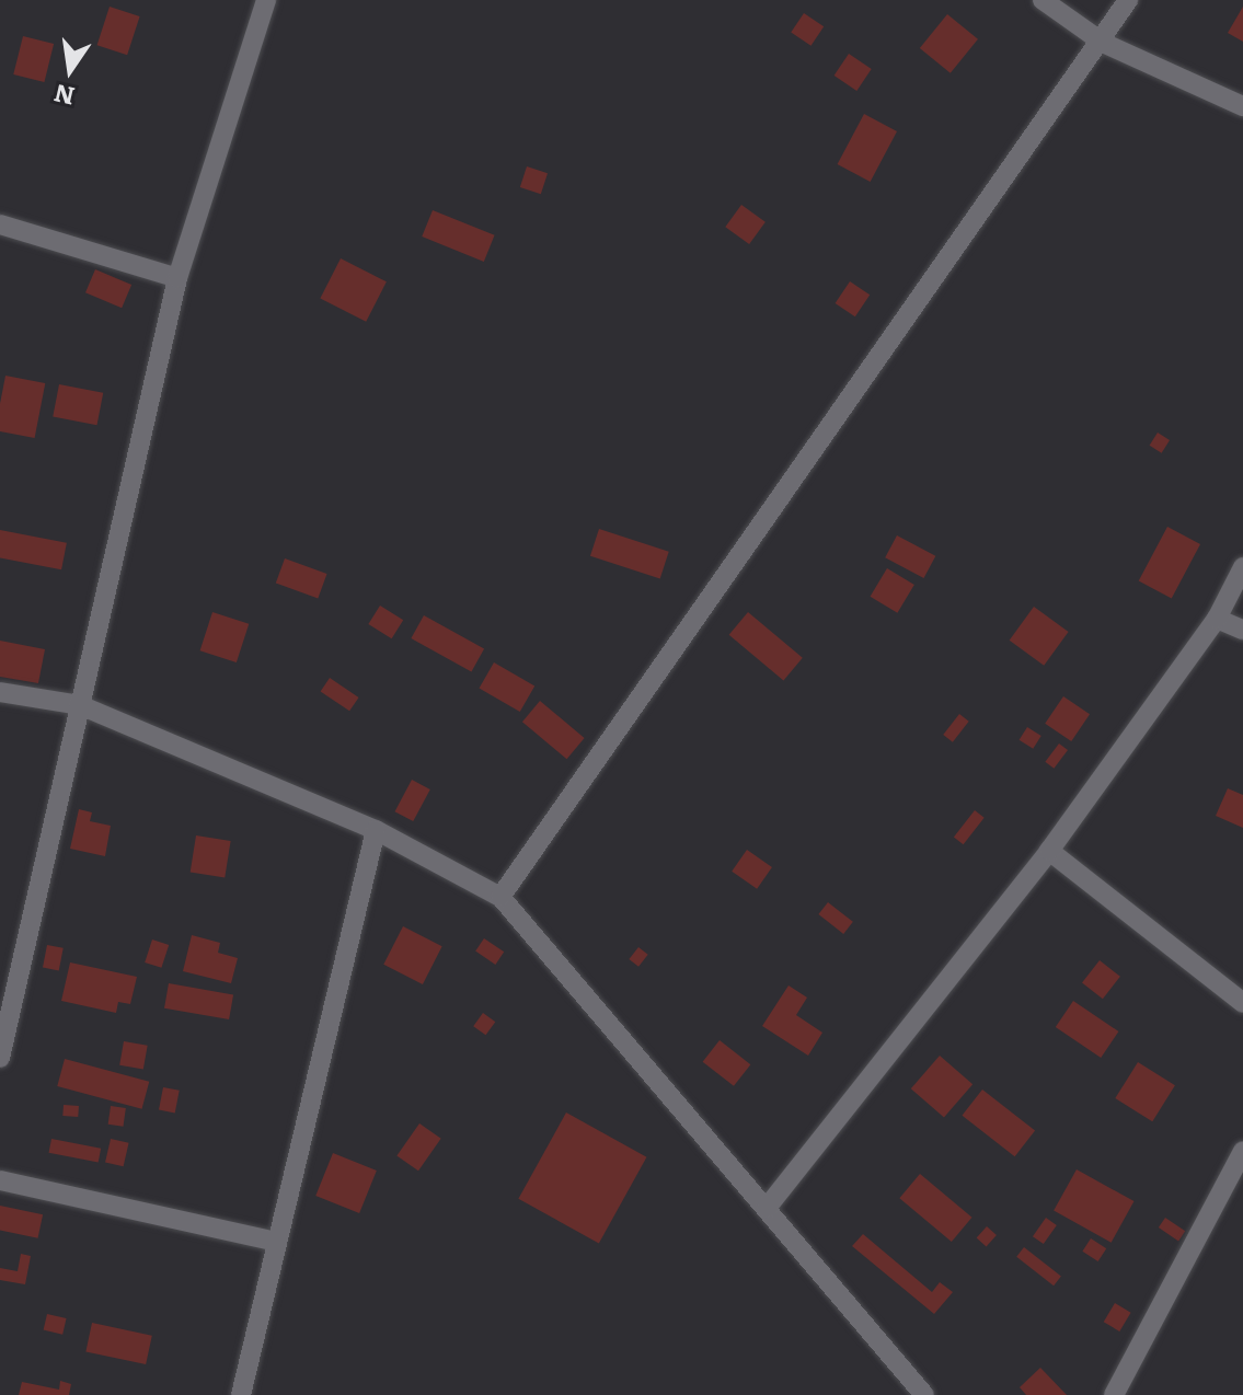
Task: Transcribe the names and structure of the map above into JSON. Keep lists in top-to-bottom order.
{
  "north": "bottom"
}
